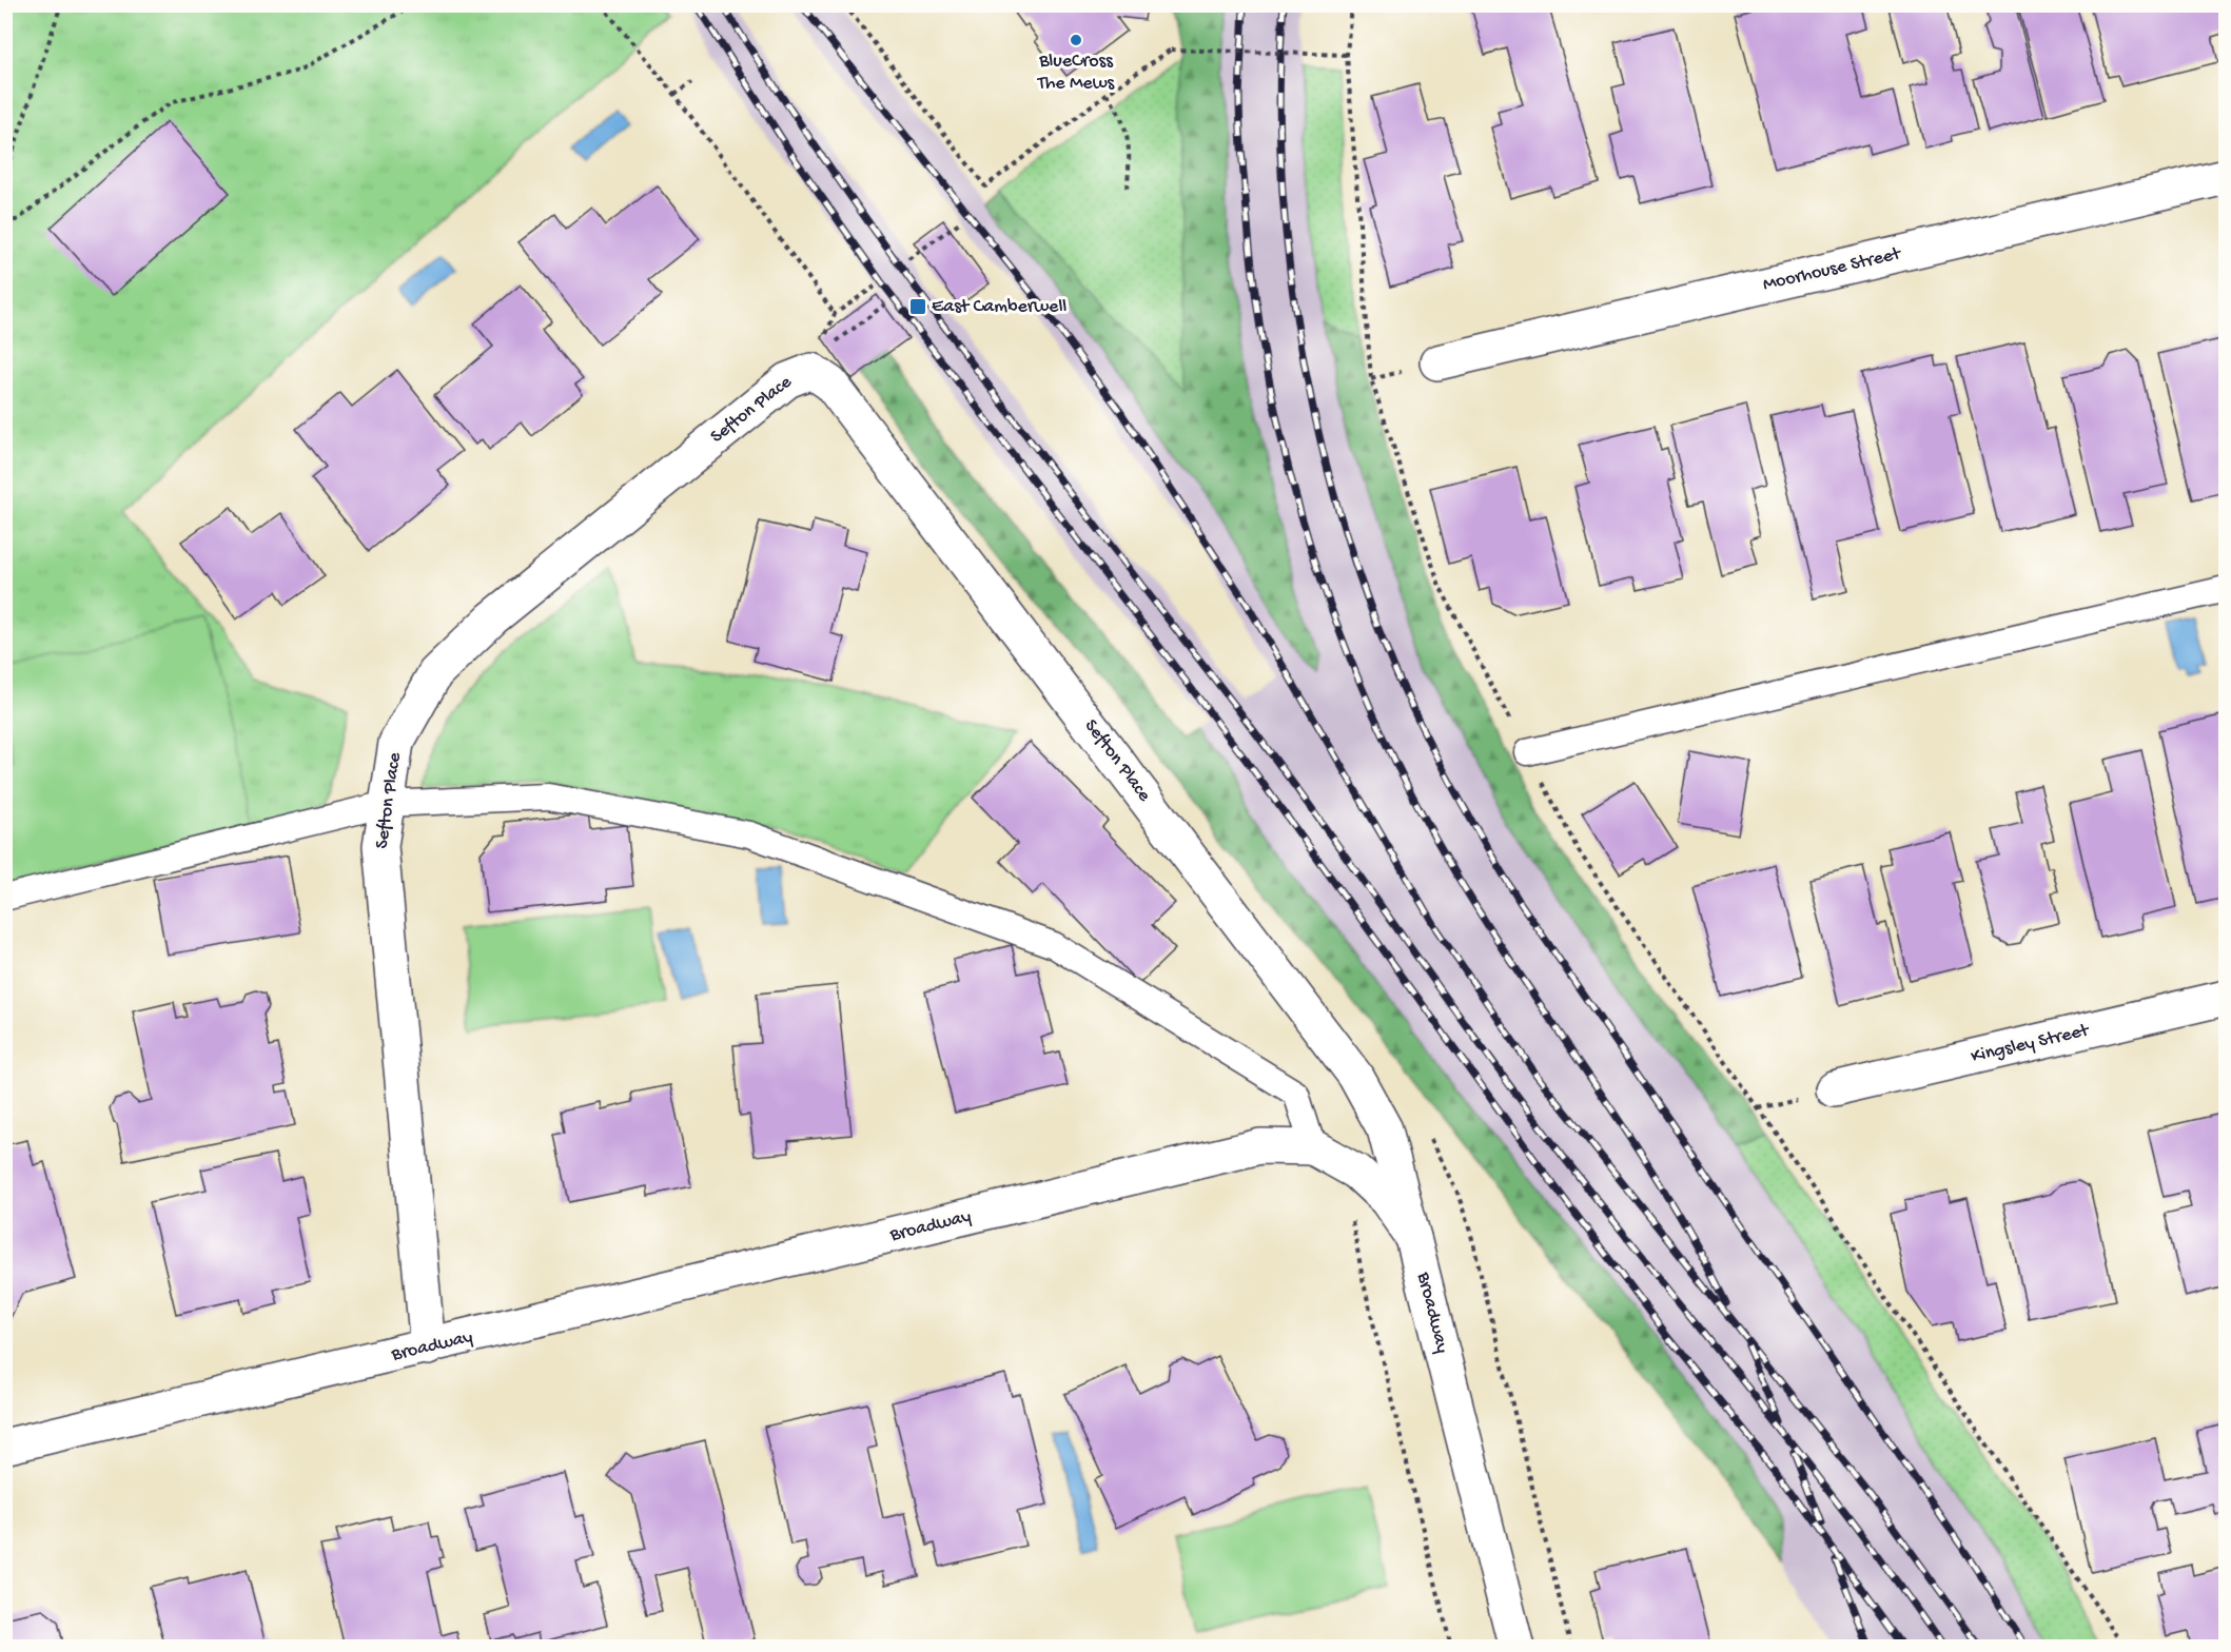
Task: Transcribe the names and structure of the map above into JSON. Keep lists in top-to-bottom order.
{
  "streets": {
    "street": [
      "Moorhouse Street",
      "Sefton Place",
      "Kingsley Street",
      "Broadway"
    ]
  },
  "crossings": [
    ["Sefton Place", "Broadway"]
  ],
  "places": {
    "other": ["BlueCross The Mews"],
    "transit": ["East Camberwell"]
  }
}
